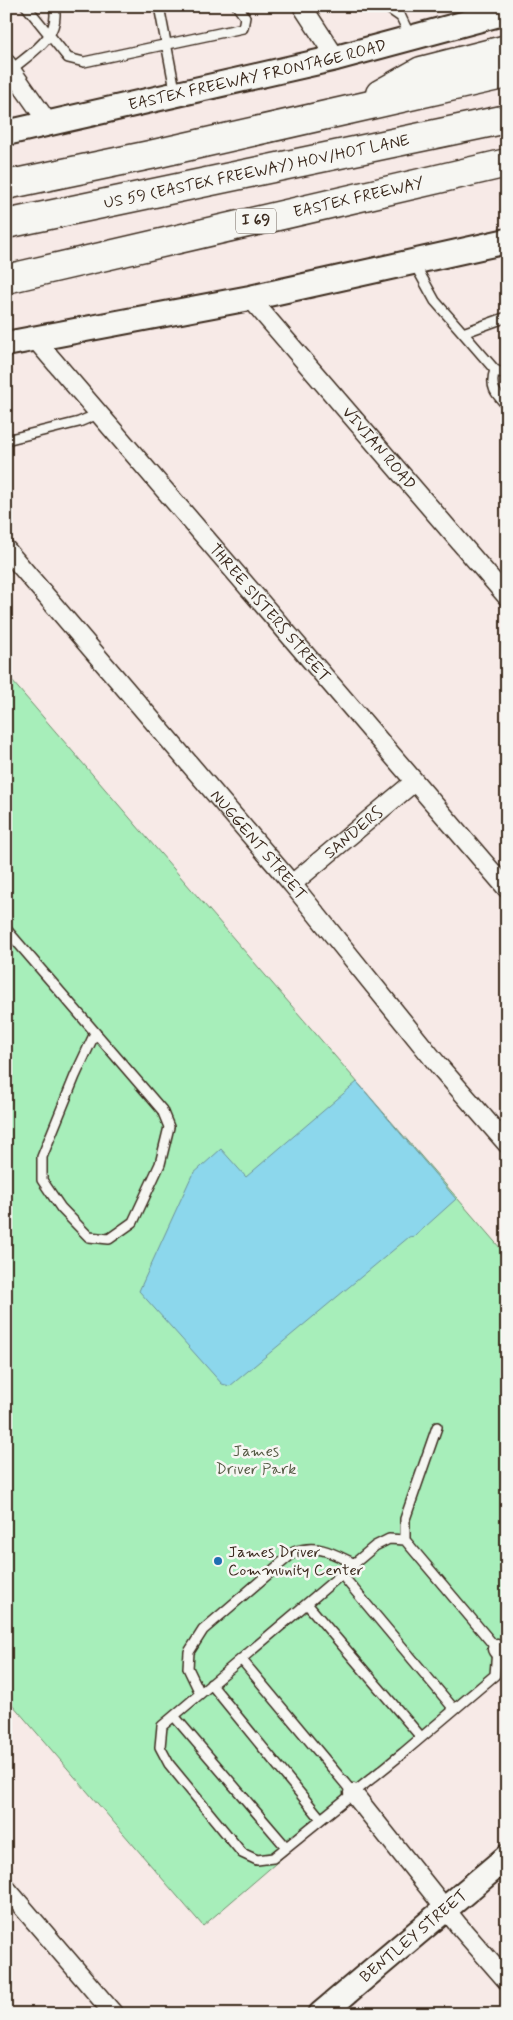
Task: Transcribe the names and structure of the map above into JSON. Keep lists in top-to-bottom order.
{
  "streets": {
    "highway": ["US 59 (EASTEX FREEWAY) HOV/HOT LANE", "EASTEX FREEWAY", "I 69"],
    "main road": ["EASTEX FREEWAY FRONTAGE ROAD", "BENTLEY STREET"],
    "street": [
      "VIVIAN ROAD",
      "THREE SISTERS STREET",
      "SANDERS",
      "NUGGENT STREET"
    ]
  },
  "crossings": [
    ["THREE SISTERS STREET", "SANDERS"],
    ["SANDERS", "NUGGENT STREET"]
  ],
  "parks": ["James Driver Park"],
  "places": ["James Driver Community Center"]
}
